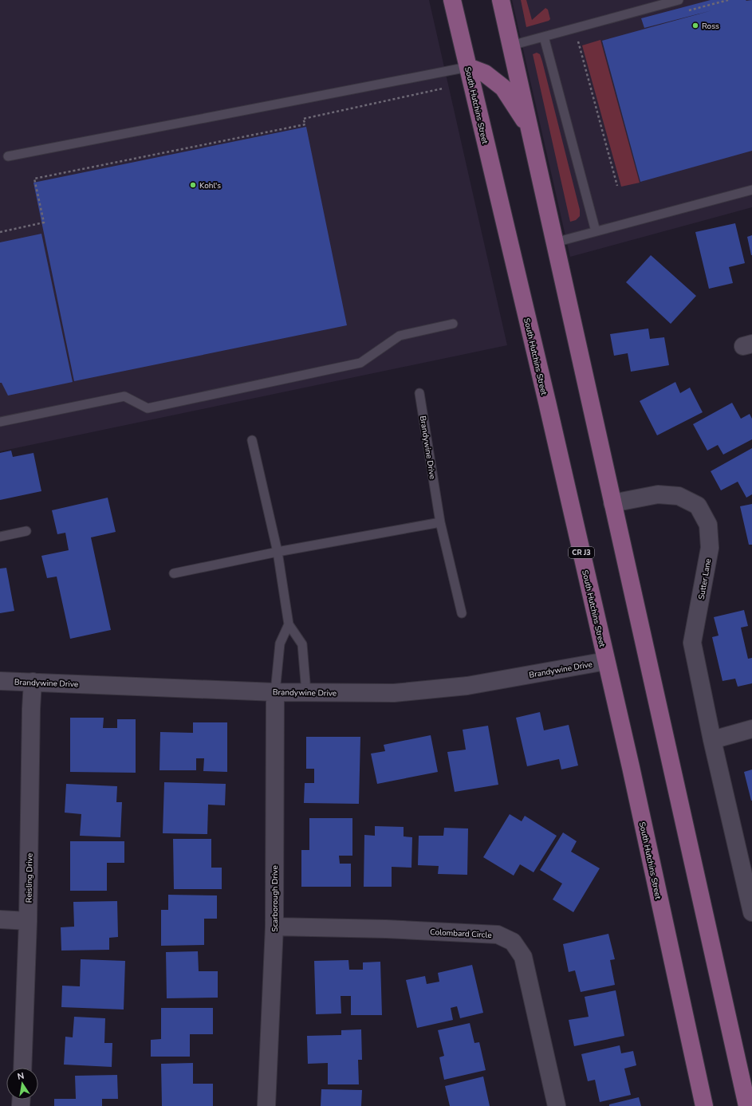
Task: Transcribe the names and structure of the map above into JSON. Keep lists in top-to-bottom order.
{
  "streets": {
    "main road": ["South Hutchins Street", "CR J3"],
    "street": [
      "Brandywine Drive",
      "Sutter Lane",
      "Reisling Drive",
      "Scarborough Drive",
      "Colombard Circle"
    ]
  },
  "crossings": [
    ["South Hutchins Street", "Brandywine Drive"],
    ["Brandywine Drive", "Reisling Drive"],
    ["Brandywine Drive", "Scarborough Drive"],
    ["Scarborough Drive", "Colombard Circle"]
  ],
  "places": ["Ross", "Kohl's"],
  "north": "top"
}
